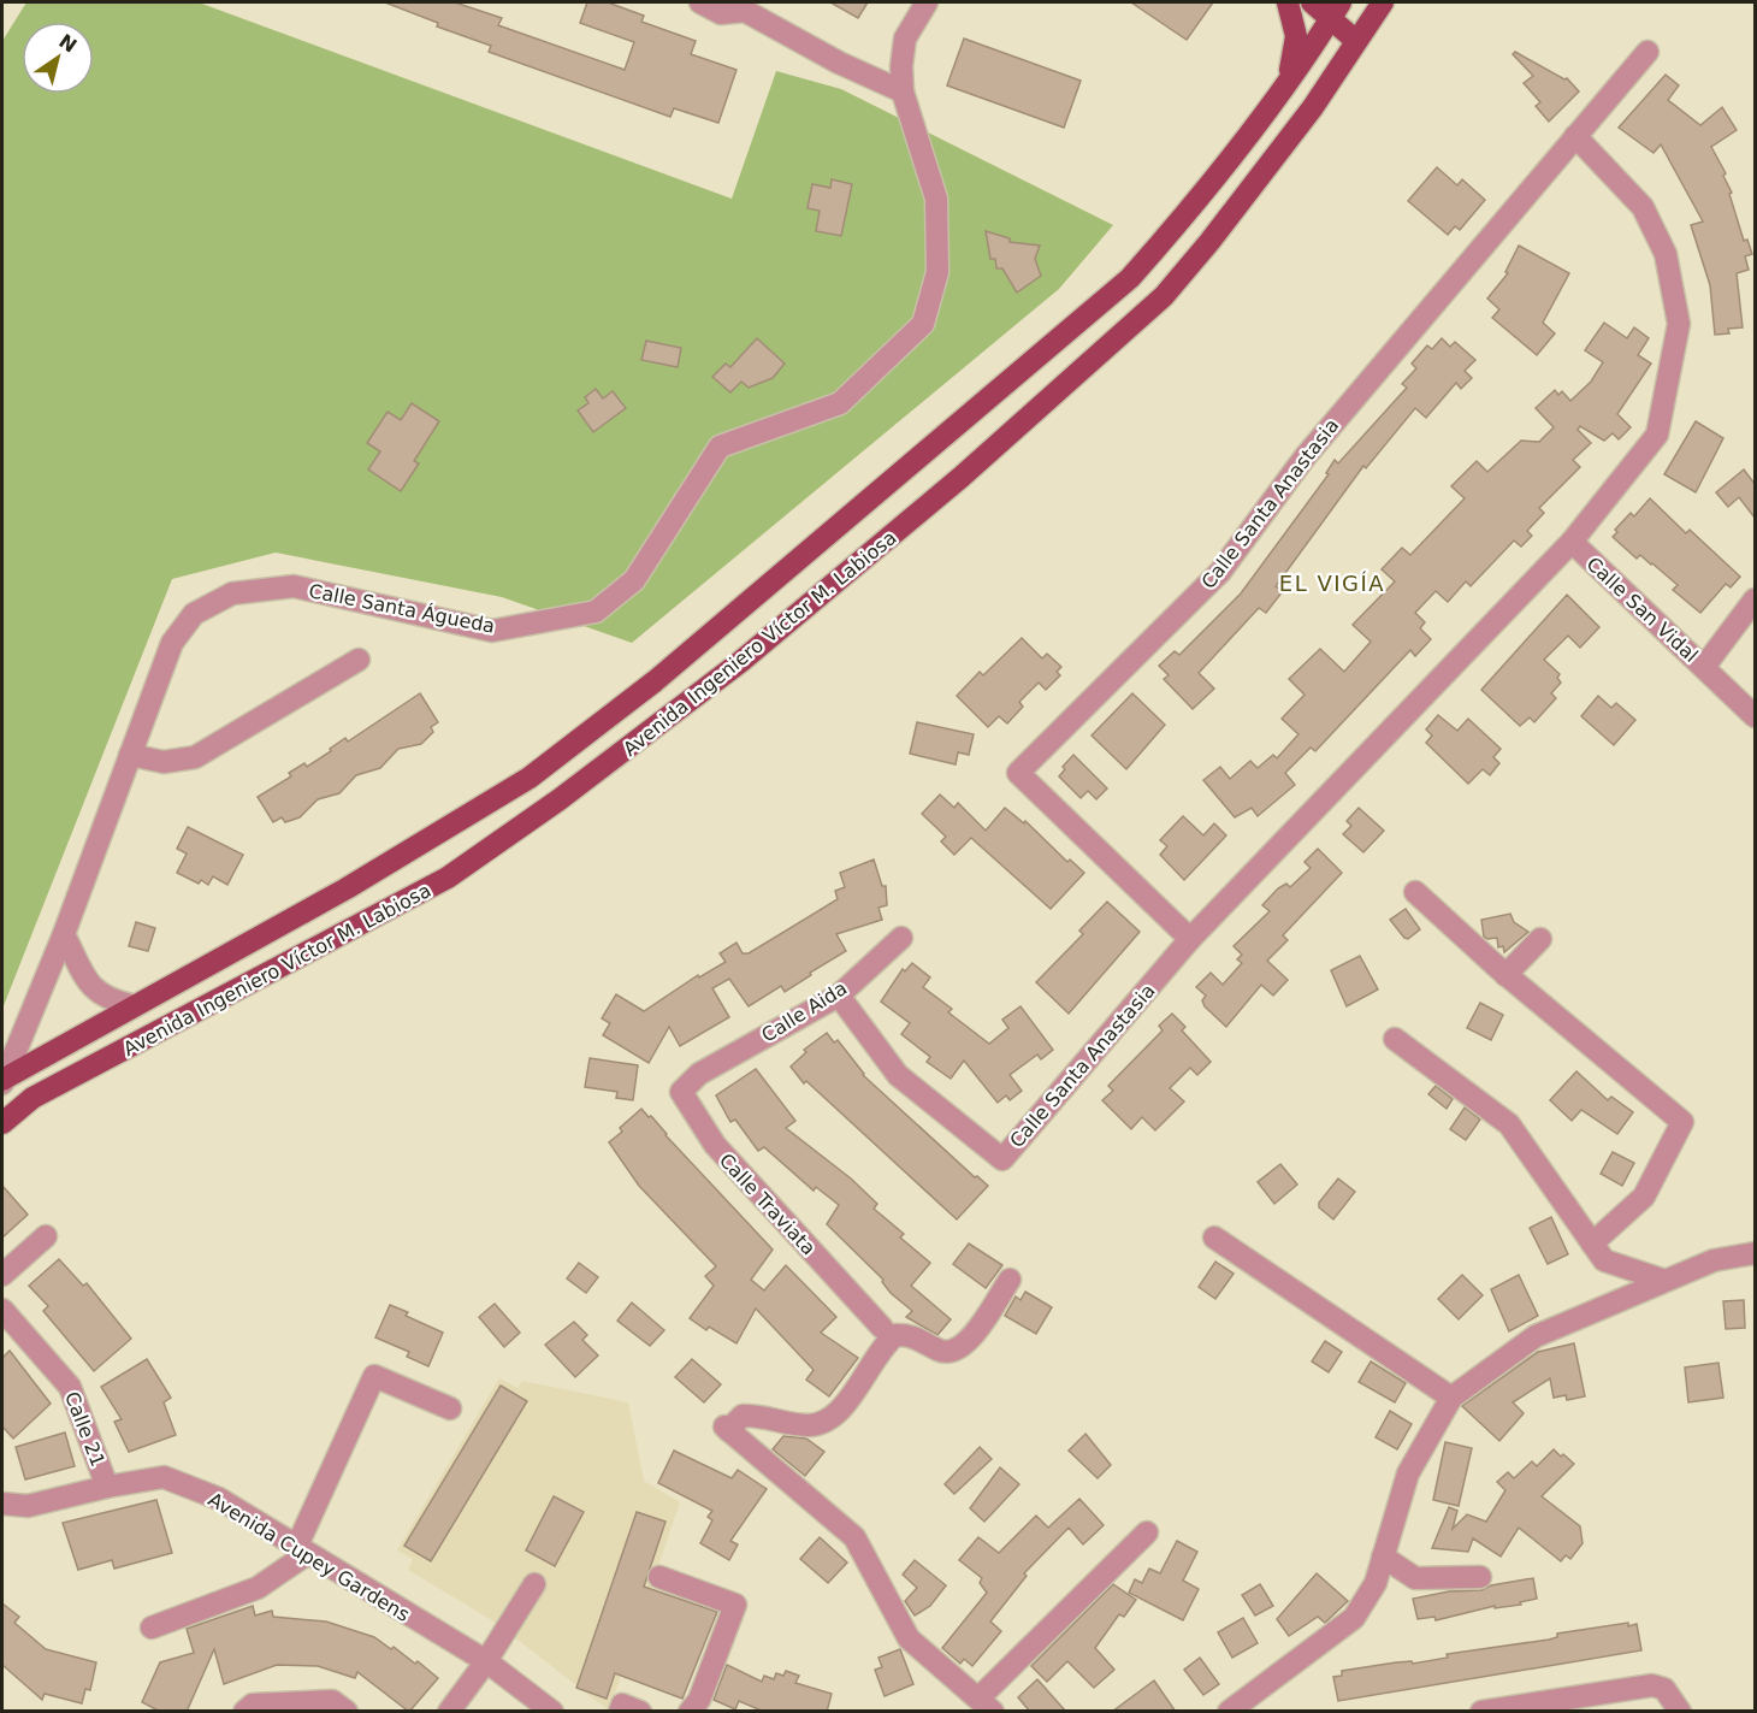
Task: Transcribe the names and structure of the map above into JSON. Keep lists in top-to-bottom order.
{
  "streets": {
    "main road": ["Avenida Ingeniero Víctor M. Labiosa"],
    "street": [
      "Calle Santa Anastasia",
      "Calle Santa Águeda",
      "Calle San Vidal",
      "Calle Aida",
      "Calle Traviata",
      "Calle 21",
      "Avenida Cupey Gardens"
    ]
  },
  "crossings": [
    ["Calle Santa Anastasia", "Calle San Vidal"],
    ["Calle Santa Anastasia", "Calle Aida"],
    ["Calle Santa Águeda", "Avenida Ingeniero Víctor M. Labiosa"],
    ["Calle Aida", "Calle Traviata"],
    ["Calle 21", "Avenida Cupey Gardens"]
  ],
  "districts": ["EL VIGÍA"],
  "north": "top right"
}
